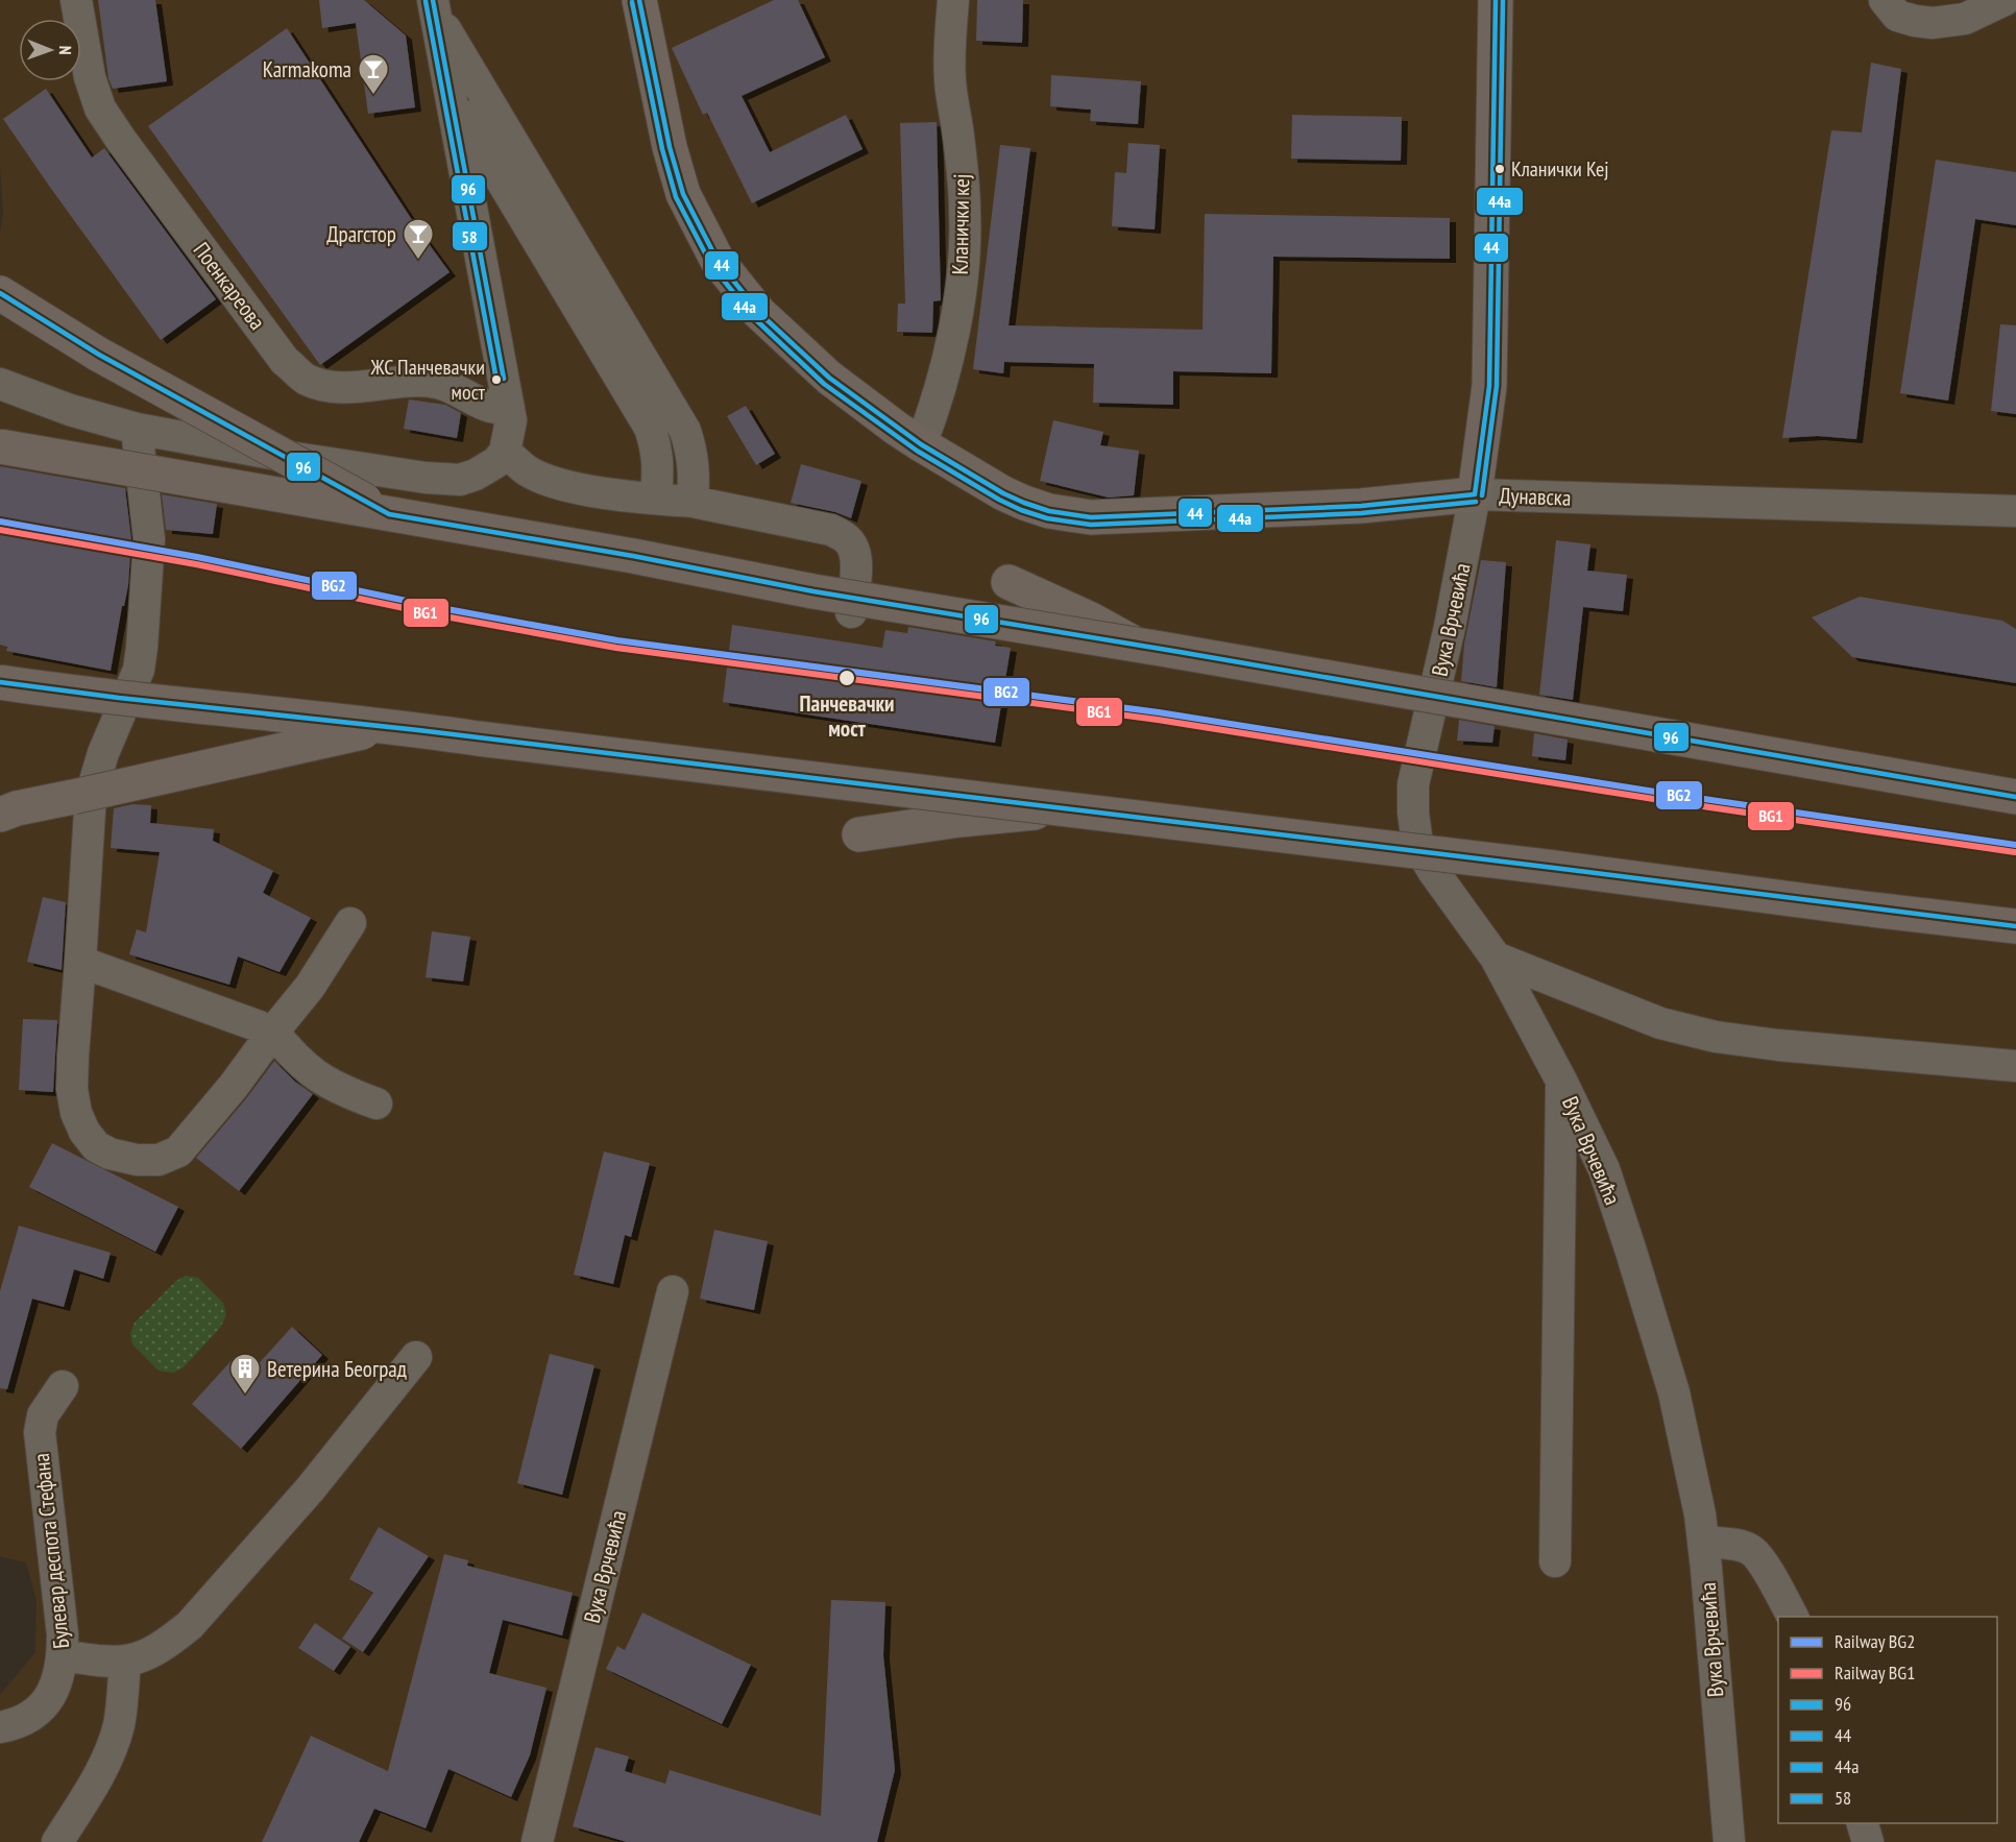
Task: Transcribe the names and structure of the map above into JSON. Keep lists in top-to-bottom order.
{
  "streets": {
    "main road": ["Дунавска"],
    "street": [
      "Кланички кеј",
      "Поенкареова",
      "Вука Врчевића",
      "Булевар деспота Стефана"
    ]
  },
  "crossings": [
    ["Дунавска", "Вука Врчевића"]
  ],
  "places": {
    "bar": ["Karmakoma", "Драгстор"],
    "other": ["Кланички Кеј", "ЖС Панчевачки мост", "Панчевачки мост"],
    "building": ["Ветерина Београд"]
  },
  "lines": [
    "transit line 96",
    "transit line 44",
    "transit line 44a",
    "transit line 58",
    "rail line BG2",
    "rail line BG1"
  ],
  "legend": [
    "Railway BG2",
    "Railway BG1",
    "96",
    "44",
    "44a",
    "58"
  ],
  "north": "right"
}
